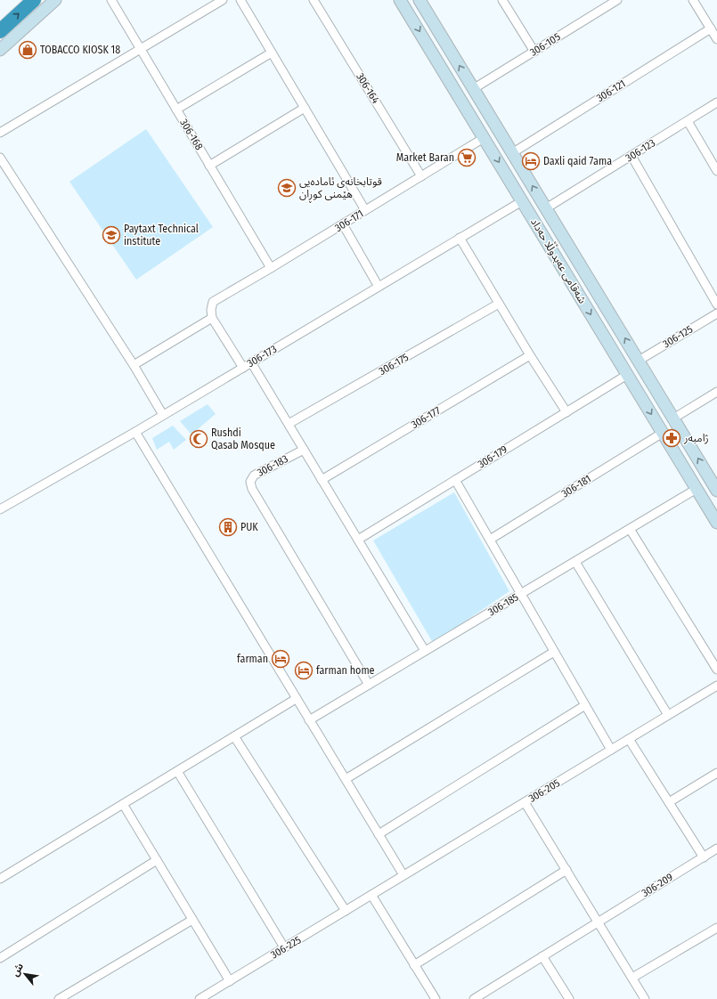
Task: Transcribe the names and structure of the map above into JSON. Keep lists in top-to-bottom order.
{
  "streets": {
    "street": [
      "306-105",
      "306-164",
      "306-121",
      "306-168",
      "306-123",
      "306-171",
      "شەقامی عەبدوڵڵا حەداد",
      "306-125",
      "306-173",
      "306-175",
      "306-177",
      "306-179",
      "306-183",
      "306-181",
      "306-185",
      "306-205",
      "306-209",
      "306-225"
    ]
  },
  "crossings": [
    ["306-105", "شەقامی عەبدوڵڵا حەداد"],
    ["306-164", "306-171"],
    ["306-121", "شەقامی عەبدوڵڵا حەداد"],
    ["306-168", "306-171"],
    ["306-123", "شەقامی عەبدوڵڵا حەداد"],
    ["306-171", "شەقامی عەبدوڵڵا حەداد"],
    ["شەقامی عەبدوڵڵا حەداد", "306-125"],
    ["شەقامی عەبدوڵڵا حەداد", "306-173"],
    ["شەقامی عەبدوڵڵا حەداد", "306-179"],
    ["شەقامی عەبدوڵڵا حەداد", "306-181"],
    ["شەقامی عەبدوڵڵا حەداد", "306-185"],
    ["306-183", "306-185"],
    ["306-205", "306-225"]
  ],
  "places": {
    "shop": ["TOBACCO KIOSK 18"],
    "supermarket": ["Market Baran"],
    "hotel": ["Daxli qaid 7ama", "farman", "farman home"],
    "school or university": ["قوتابخانەی ئامادەیی هێمنی کوڕان", "Paytaxt Technical institute"],
    "pharmacy": ["ژامبەر"],
    "mosque": ["Rushdi Qasab Mosque"],
    "building": ["PUK"]
  },
  "north": "top left"
}
